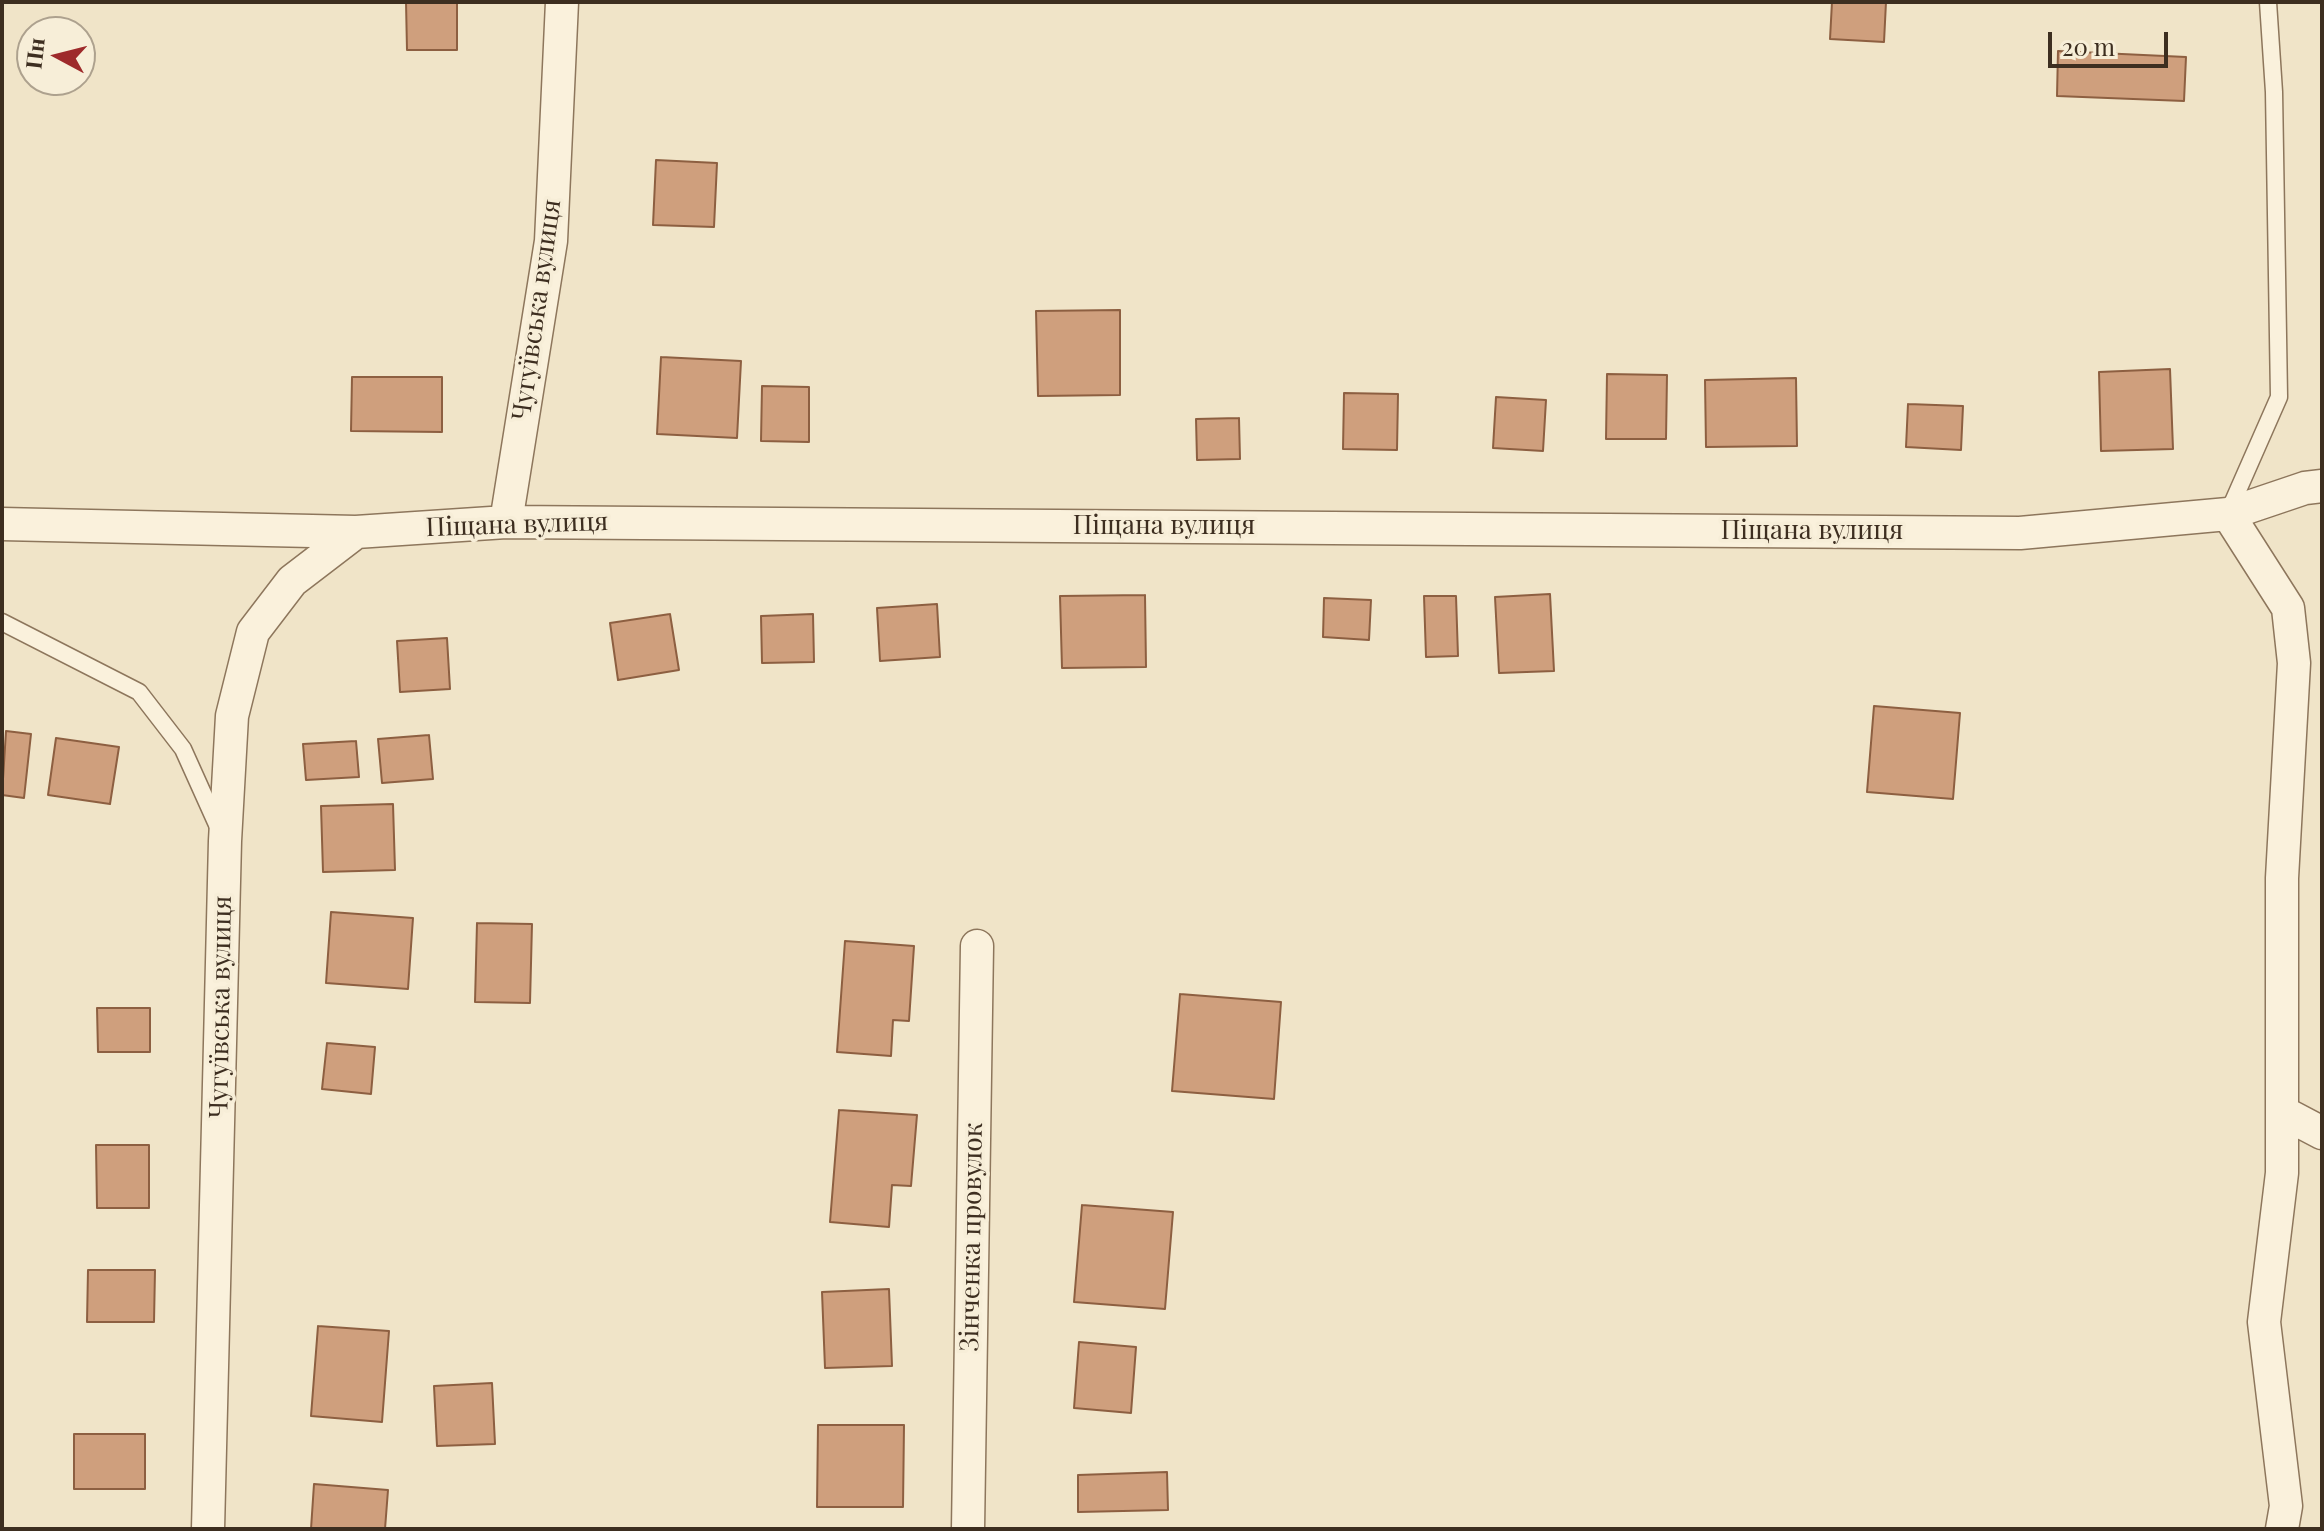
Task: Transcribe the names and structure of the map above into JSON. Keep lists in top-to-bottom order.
{
  "streets": {
    "street": ["Чугуївська вулиця", "Піщана вулиця", "Зінченка провулок"]
  },
  "crossings": [
    ["Чугуївська вулиця", "Піщана вулиця"]
  ],
  "scale_bar": "20 m",
  "north": "left"
}
